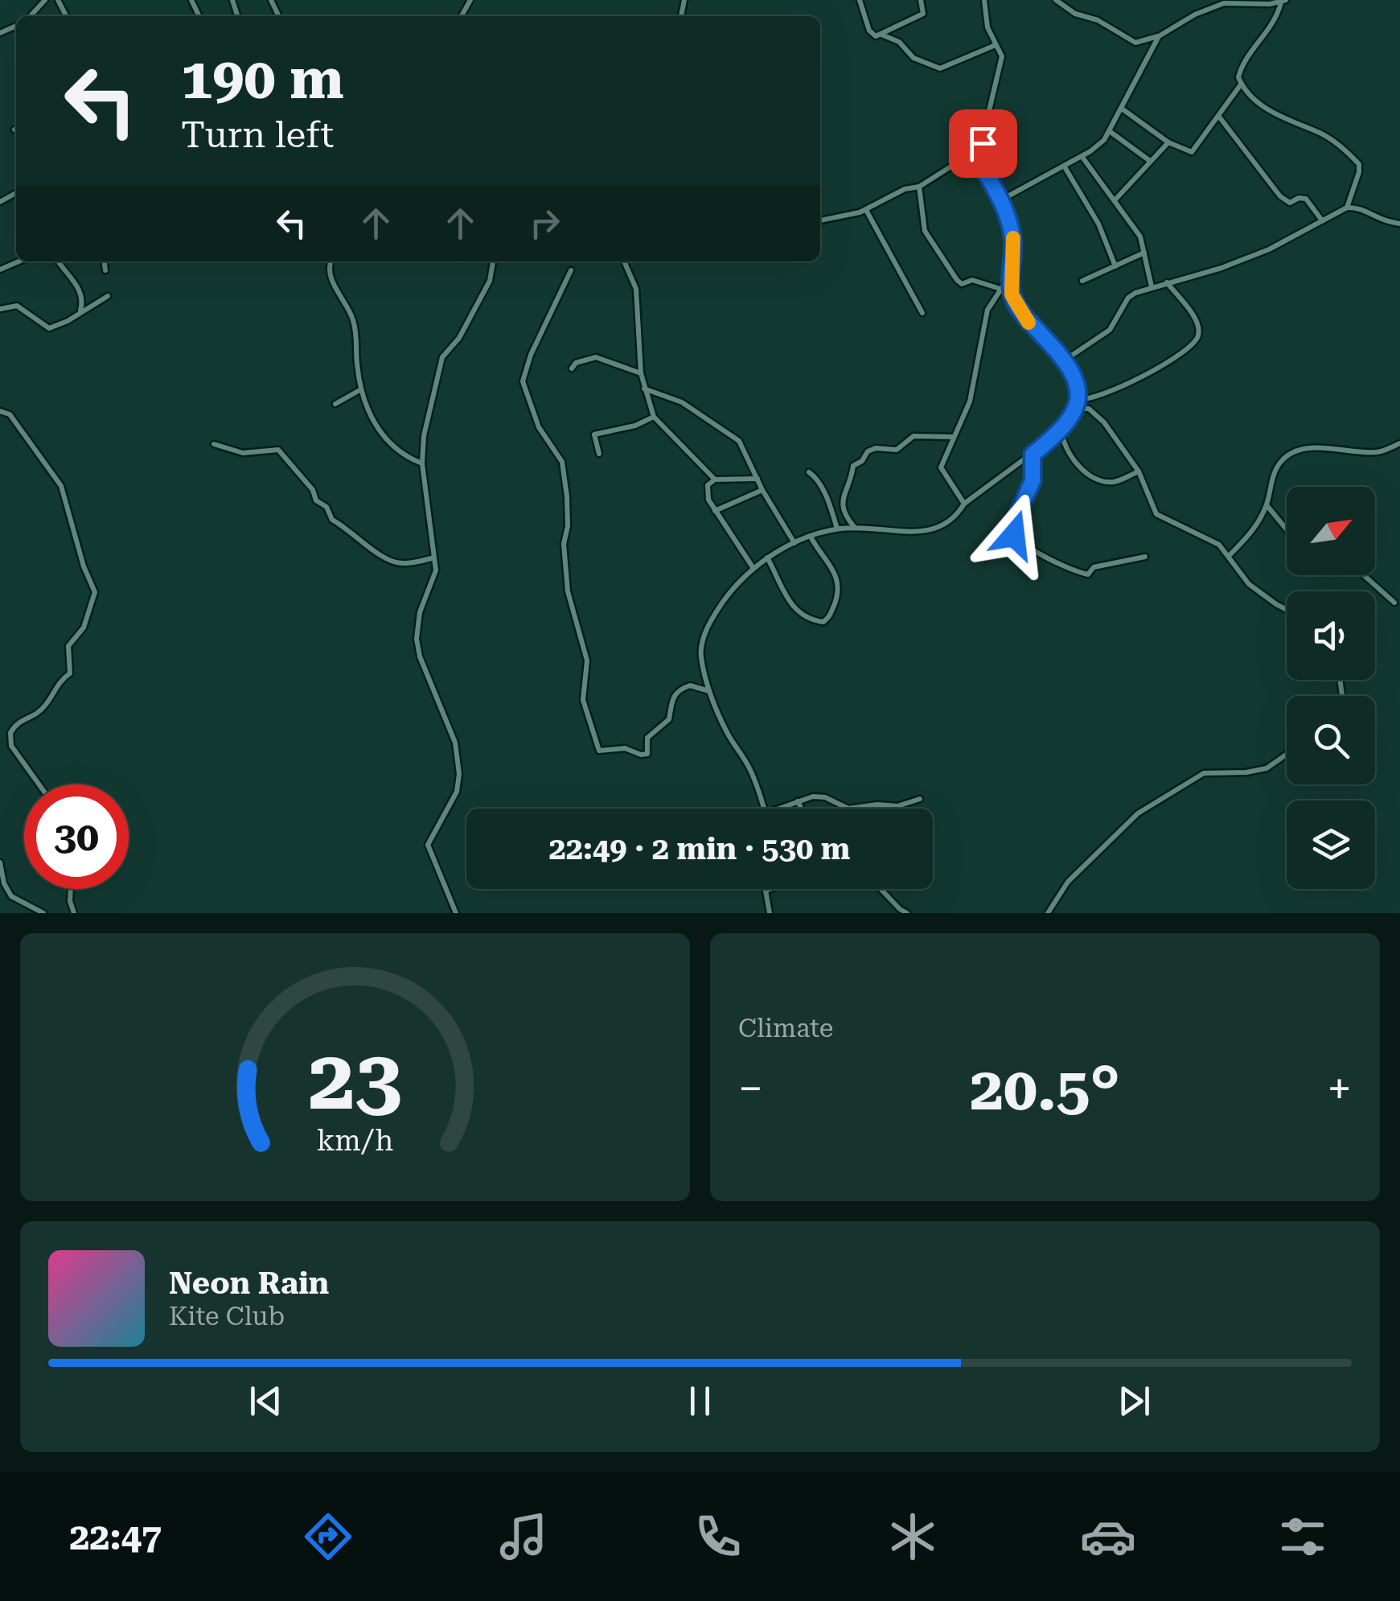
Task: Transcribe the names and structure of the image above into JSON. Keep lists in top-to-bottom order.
{
  "north": "top right",
  "page": {
    "turn": ["190 m", "Turn left"],
    "limit": "30",
    "trip": "22:49 · 2 min · 530 m",
    "tile": "Climate",
    "heat": ["−", "20.5°", "+"],
    "song": ["Neon Rain", "Kite Club"],
    "tabs": "22:47",
    "gauge": ["23", "km/h"]
  }
}
